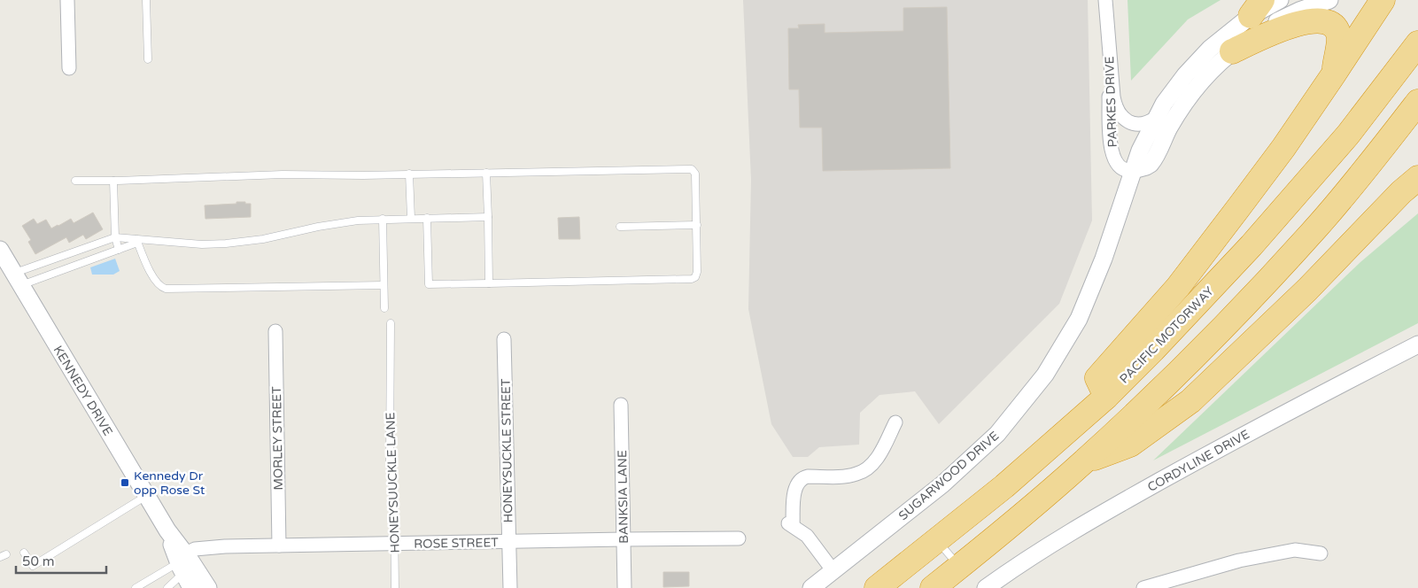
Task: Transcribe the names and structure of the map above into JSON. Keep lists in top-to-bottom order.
{
  "streets": {
    "highway": ["PACIFIC MOTORWAY"],
    "street": [
      "PARKES DRIVE",
      "KENNEDY DRIVE",
      "MORLEY STREET",
      "HONEYSUCKLE STREET",
      "CORDYLINE DRIVE",
      "SUGARWOOD DRIVE",
      "BANKSIA LANE",
      "ROSE STREET"
    ],
    "lane": ["HONEYSUUCKLE LANE"]
  },
  "crossings": [
    ["PARKES DRIVE", "SUGARWOOD DRIVE"],
    ["KENNEDY DRIVE", "ROSE STREET"],
    ["MORLEY STREET", "ROSE STREET"],
    ["HONEYSUCKLE STREET", "ROSE STREET"],
    ["HONEYSUUCKLE LANE", "ROSE STREET"],
    ["BANKSIA LANE", "ROSE STREET"]
  ],
  "places": {
    "transit": ["Kennedy Dr opp Rose St"]
  },
  "scale_bar": "50 m"
}
